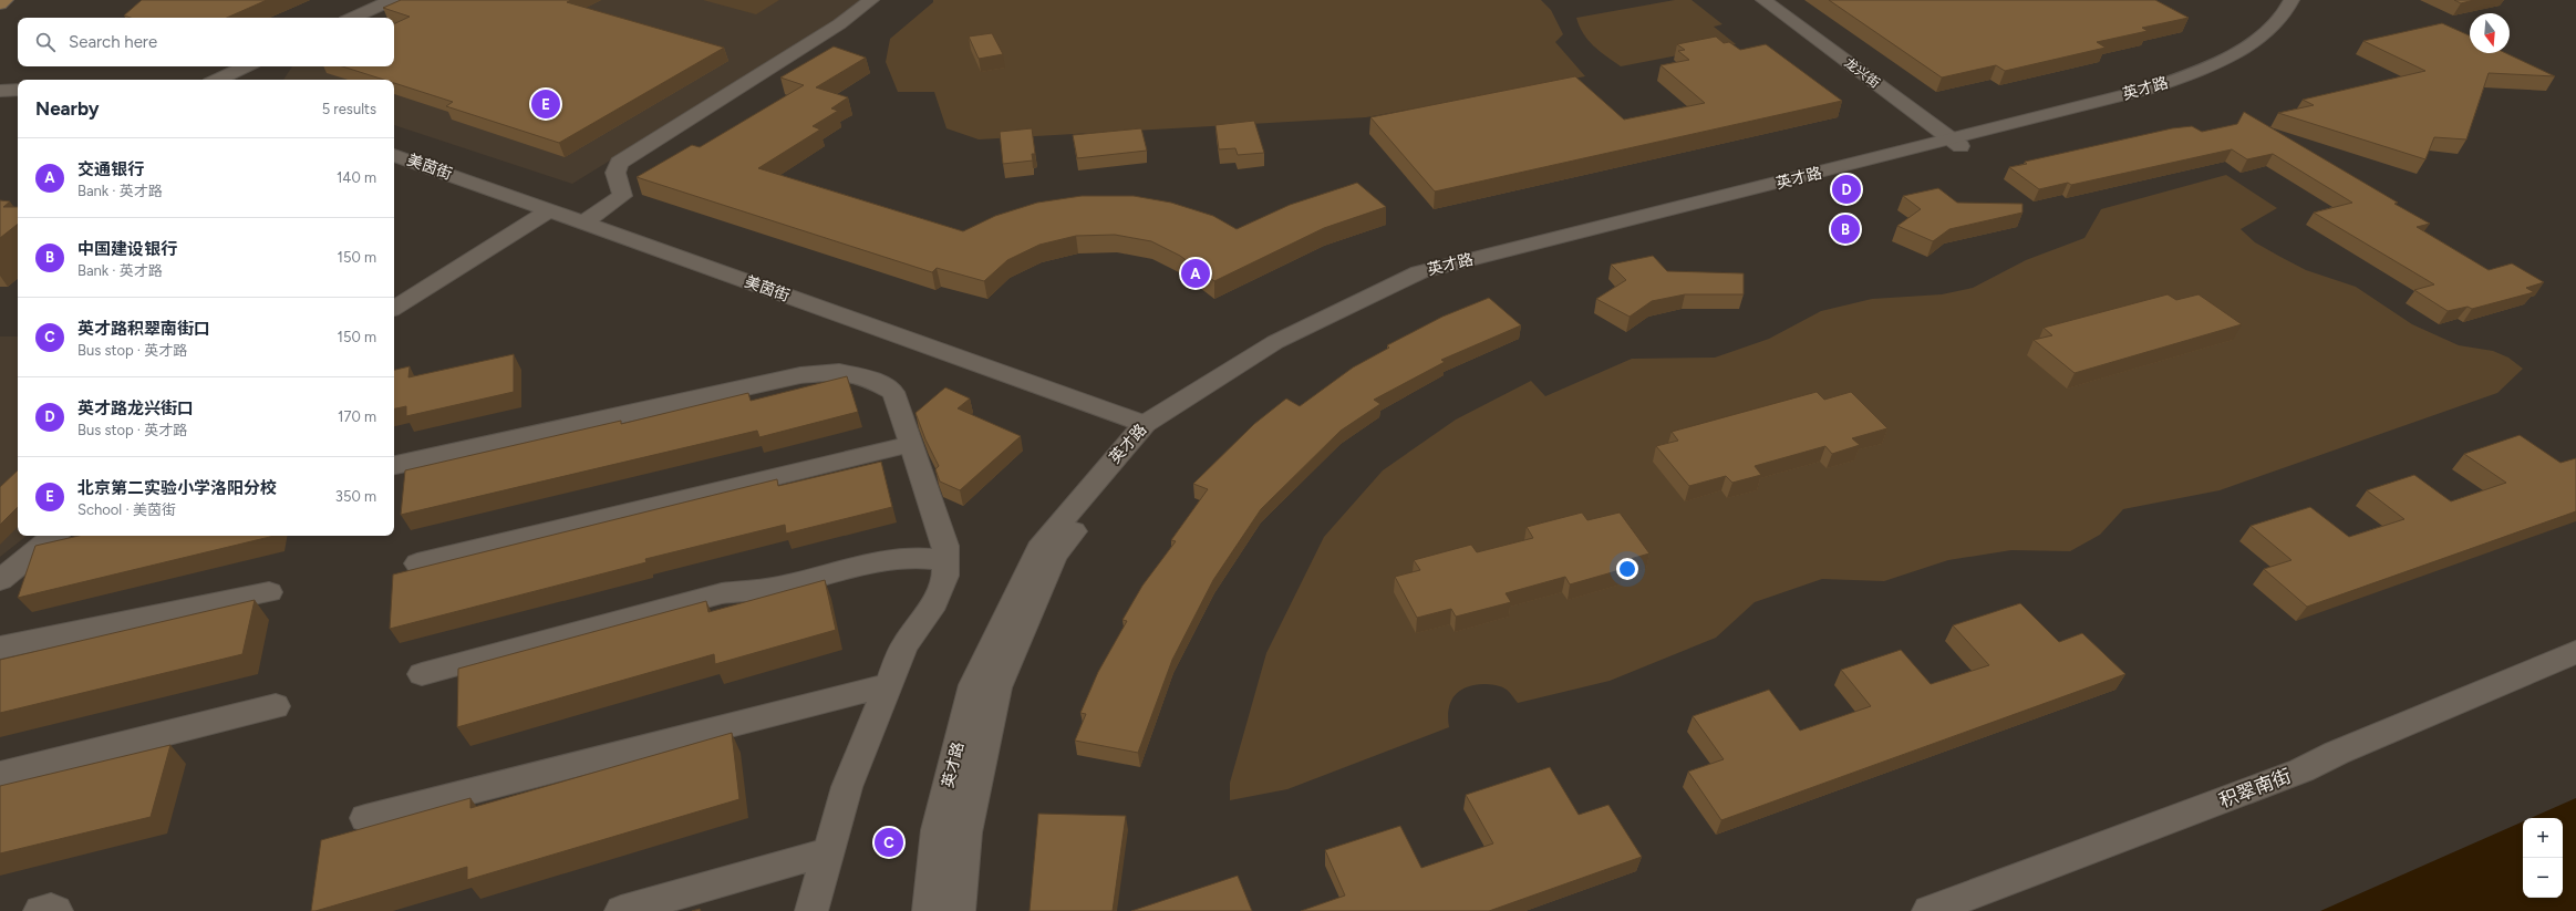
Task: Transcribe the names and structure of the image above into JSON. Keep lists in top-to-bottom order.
{
  "streets": {
    "street": [
      "龙兴街",
      "英才路",
      "美茵街",
      "积翠南街"
    ]
  },
  "crossings": [
    ["龙兴街", "英才路"],
    ["英才路", "美茵街"]
  ],
  "north": "bottom",
  "page": {
    "search": "Search here",
    "heading": ["Nearby", "5 results"],
    "pins": [
      "E",
      "D",
      "B",
      "A",
      "C"
    ],
    "list": [
      {
        "mark": "A",
        "name": "交通银行",
        "note": "Bank · 英才路",
        "value": "140 m"
      },
      {
        "mark": "B",
        "name": "中国建设银行",
        "note": "Bank · 英才路",
        "value": "150 m"
      },
      {
        "mark": "C",
        "name": "英才路积翠南街口",
        "note": "Bus stop · 英才路",
        "value": "150 m"
      },
      {
        "mark": "D",
        "name": "英才路龙兴街口",
        "note": "Bus stop · 英才路",
        "value": "170 m"
      },
      {
        "mark": "E",
        "name": "北京第二实验小学洛阳分校",
        "note": "School · 美茵街",
        "value": "350 m"
      }
    ],
    "map_buttons": ["+", "−"]
  }
}
